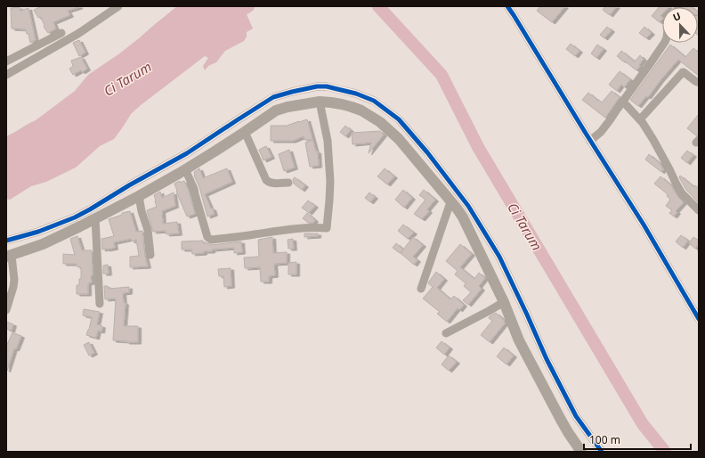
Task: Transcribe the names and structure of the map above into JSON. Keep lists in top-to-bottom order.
{
  "water": ["Ci Tarum"],
  "scale_bar": "100 m",
  "north": "top"
}
